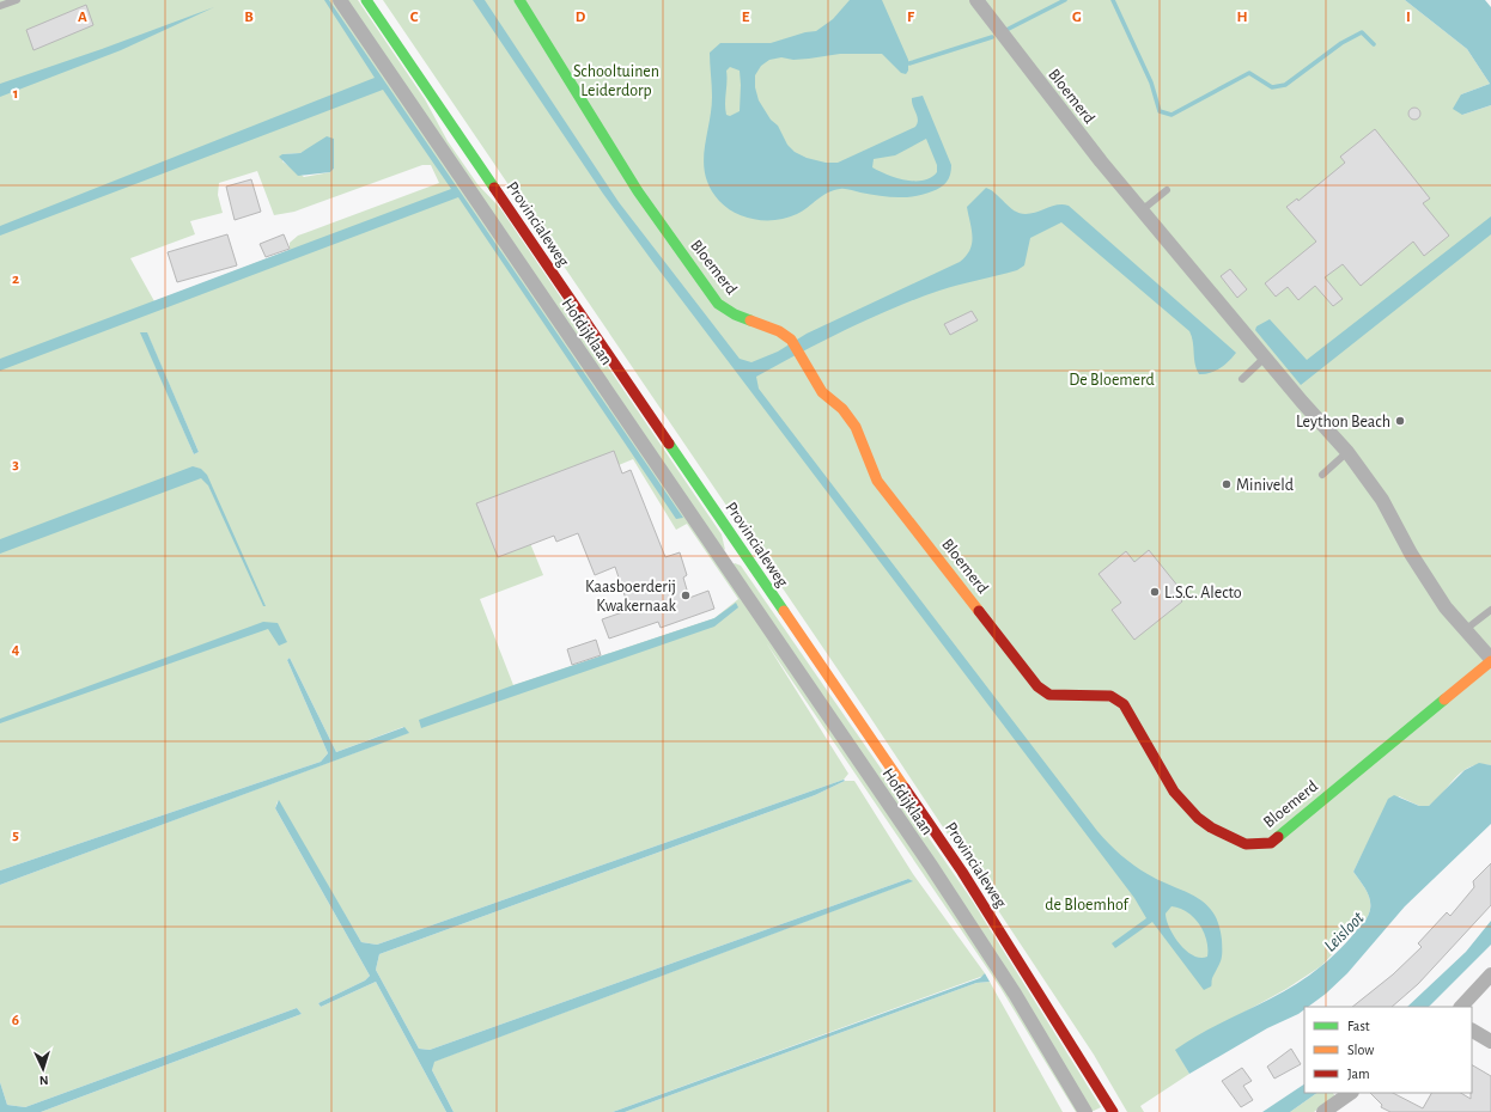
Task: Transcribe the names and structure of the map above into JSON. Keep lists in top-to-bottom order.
{
  "streets": {
    "street": ["Bloemerd", "Provincialeweg", "Hofdijklaan"]
  },
  "water": ["Leisloot"],
  "parks": ["Schooltuinen Leiderdorp", "De Bloemerd", "de Bloemhof"],
  "places": [
    "Leython Beach",
    "Miniveld",
    "L.S.C. Alecto",
    "Kaasboerderij Kwakernaak"
  ],
  "legend": ["Fast", "Slow", "Jam"],
  "north": "bottom",
  "grid": {
    "columns": [
      "A",
      "B",
      "C",
      "D",
      "E",
      "F",
      "G",
      "H",
      "I"
    ],
    "rows": [
      "1",
      "2",
      "3",
      "4",
      "5",
      "6"
    ]
  }
}
